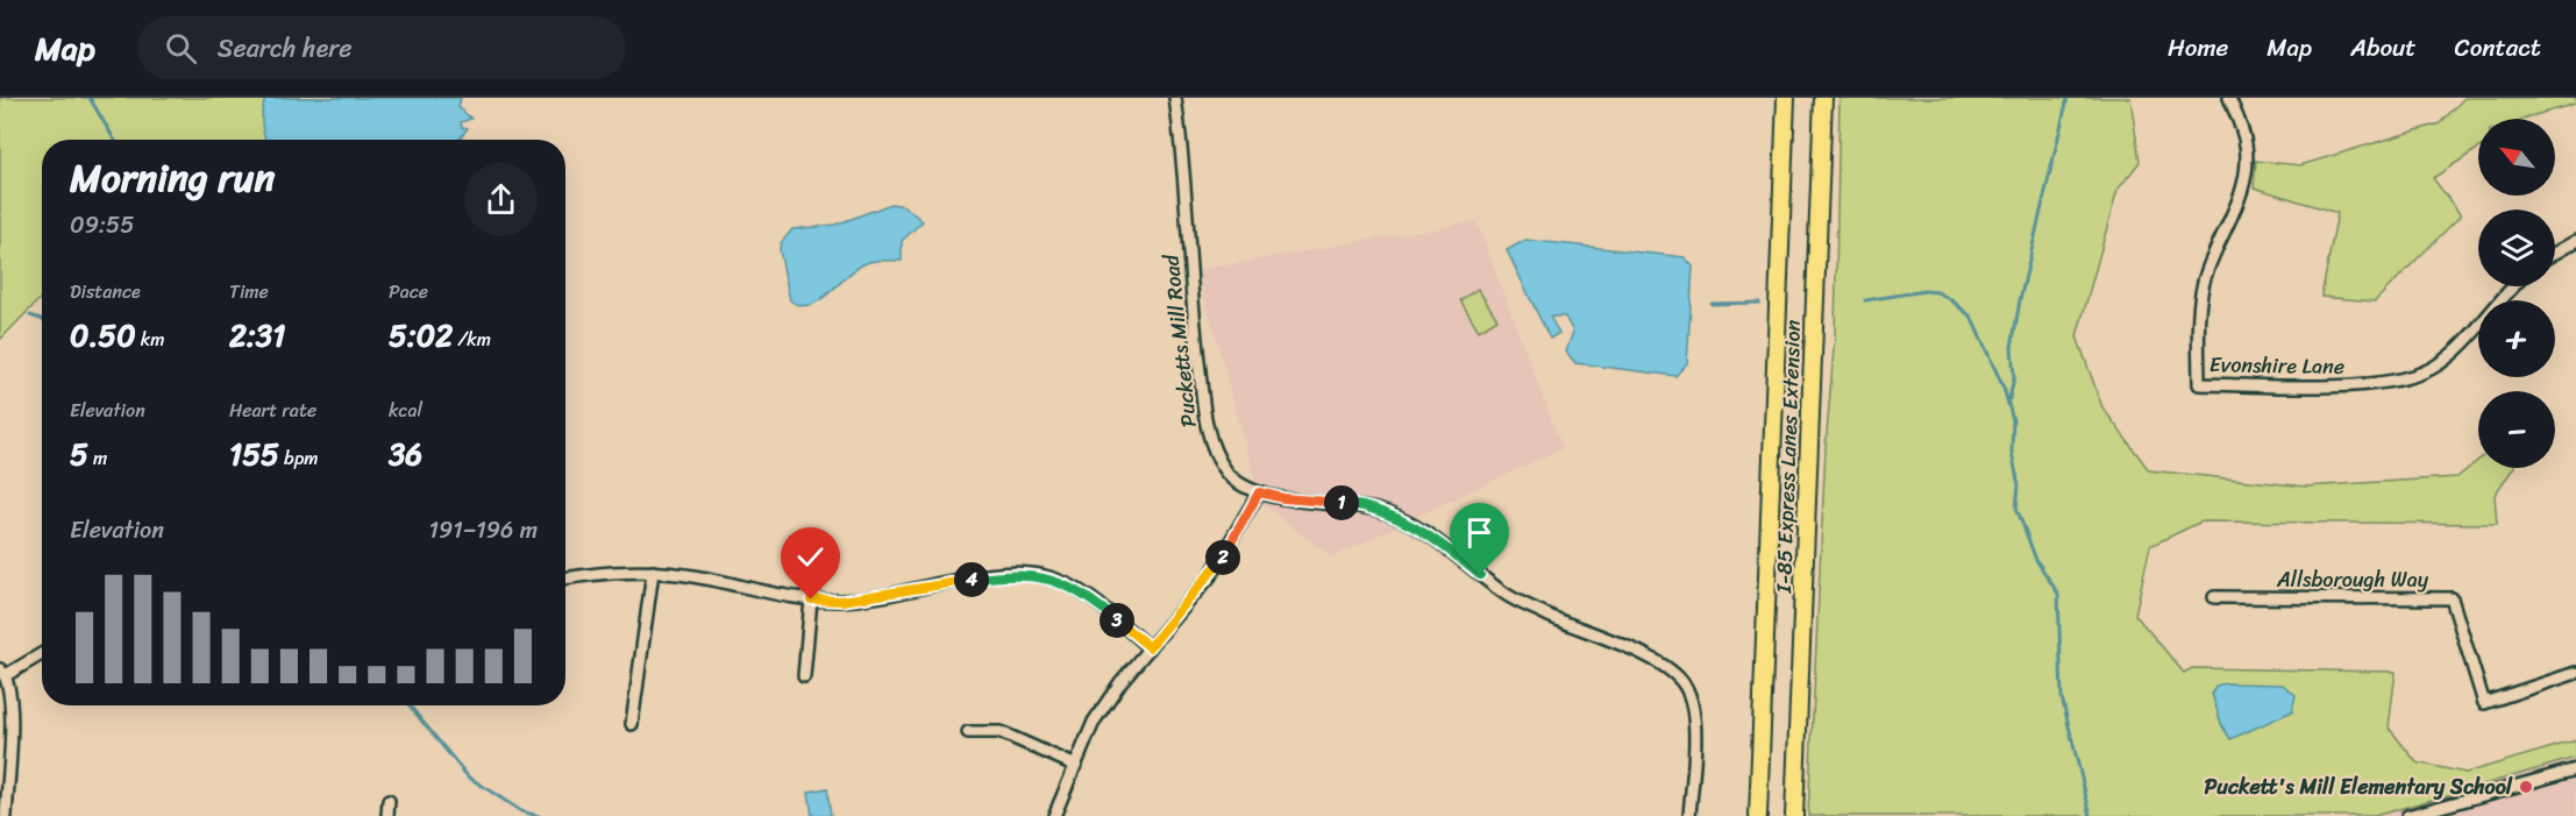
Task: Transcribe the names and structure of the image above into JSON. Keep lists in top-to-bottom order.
{
  "streets": {
    "highway": ["I-85 Express Lanes Extension"],
    "street": ["Pucketts Mill Road", "Evonshire Lane", "Allsborough Way"]
  },
  "places": ["Puckett's Mill Elementary School"],
  "north": "top left",
  "page": {
    "header": "Map",
    "search": "Search here",
    "nav": [
      "Home",
      "Map",
      "About",
      "Contact"
    ],
    "map_buttons": ["+", "−"],
    "heading": ["Morning run", "09:55"],
    "stats": [
      ["Distance", "0.50 km"],
      ["Time", "2:31"],
      ["Pace", "5:02 /km"],
      ["Elevation", "5 m"],
      ["Heart rate", "155 bpm"],
      ["kcal", "36"]
    ],
    "pins": [
      "1",
      "2",
      "4",
      "3"
    ],
    "chart": ["Elevation", "191–196 m"]
  }
}
